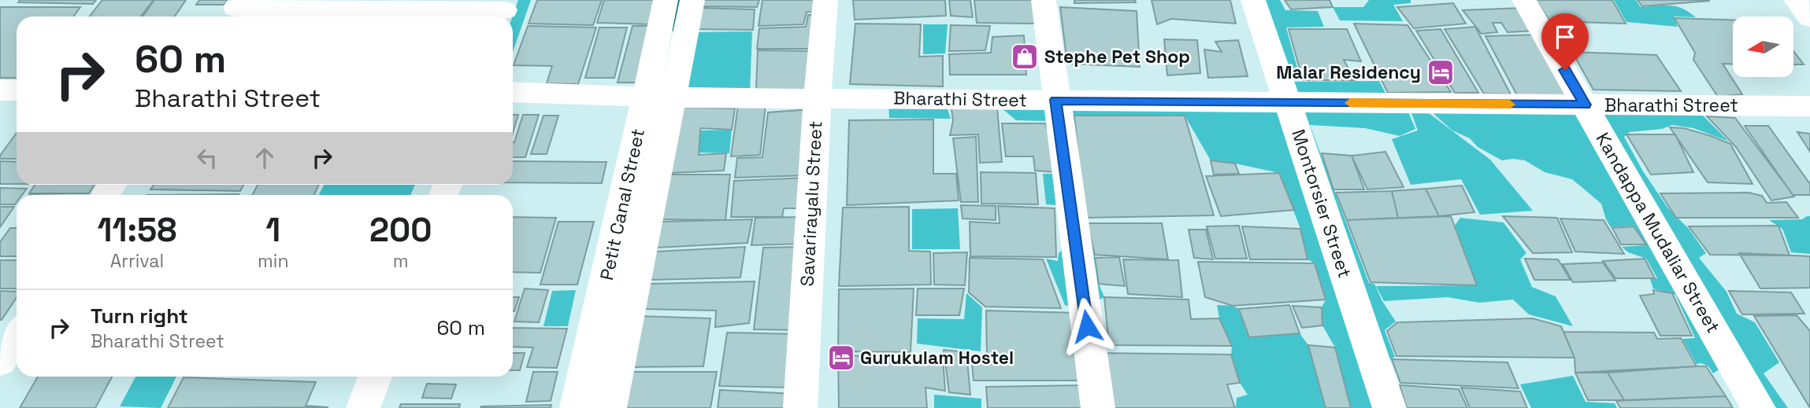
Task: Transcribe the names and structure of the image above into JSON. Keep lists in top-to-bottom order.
{
  "streets": {
    "street": [
      "Bharathi Street",
      "Savarirayalu Street",
      "Montorsier Street",
      "Petit Canal Street",
      "Kandappa Mudaliar Street"
    ]
  },
  "crossings": [
    ["Bharathi Street", "Savarirayalu Street"],
    ["Bharathi Street", "Montorsier Street"],
    ["Bharathi Street", "Petit Canal Street"],
    ["Bharathi Street", "Kandappa Mudaliar Street"]
  ],
  "places": {
    "shop": ["Stephe Pet Shop"],
    "hotel": ["Malar Residency", "Gurukulam Hostel"]
  },
  "north": "left",
  "page": {
    "turn": ["60 m", "Bharathi Street"],
    "eta": [
      "11:58",
      "Arrival",
      "1",
      "min",
      "200",
      "m"
    ],
    "list": [
      {
        "name": "Turn right",
        "note": "Bharathi Street",
        "value": "60 m"
      }
    ]
  }
}
